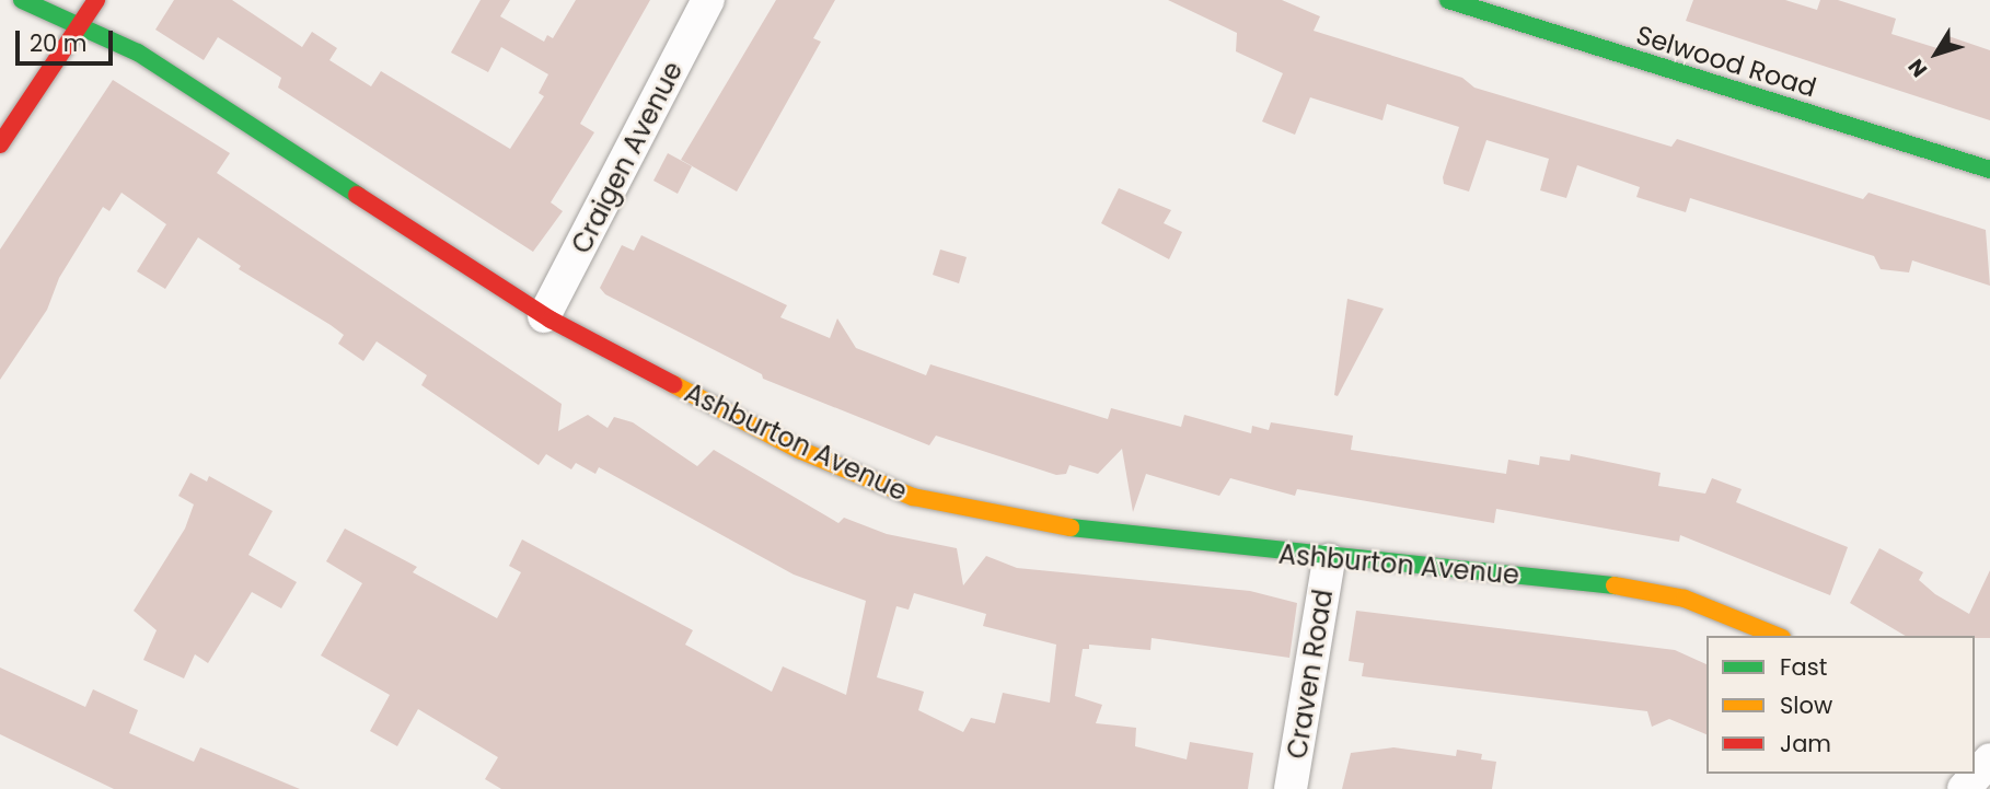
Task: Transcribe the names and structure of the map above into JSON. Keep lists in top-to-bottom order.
{
  "streets": {
    "street": [
      "Selwood Road",
      "Craigen Avenue",
      "Ashburton Avenue",
      "Craven Road"
    ]
  },
  "crossings": [
    ["Craigen Avenue", "Ashburton Avenue"],
    ["Ashburton Avenue", "Craven Road"]
  ],
  "legend": ["Fast", "Slow", "Jam"],
  "scale_bar": "20 m",
  "north": "bottom left"
}
